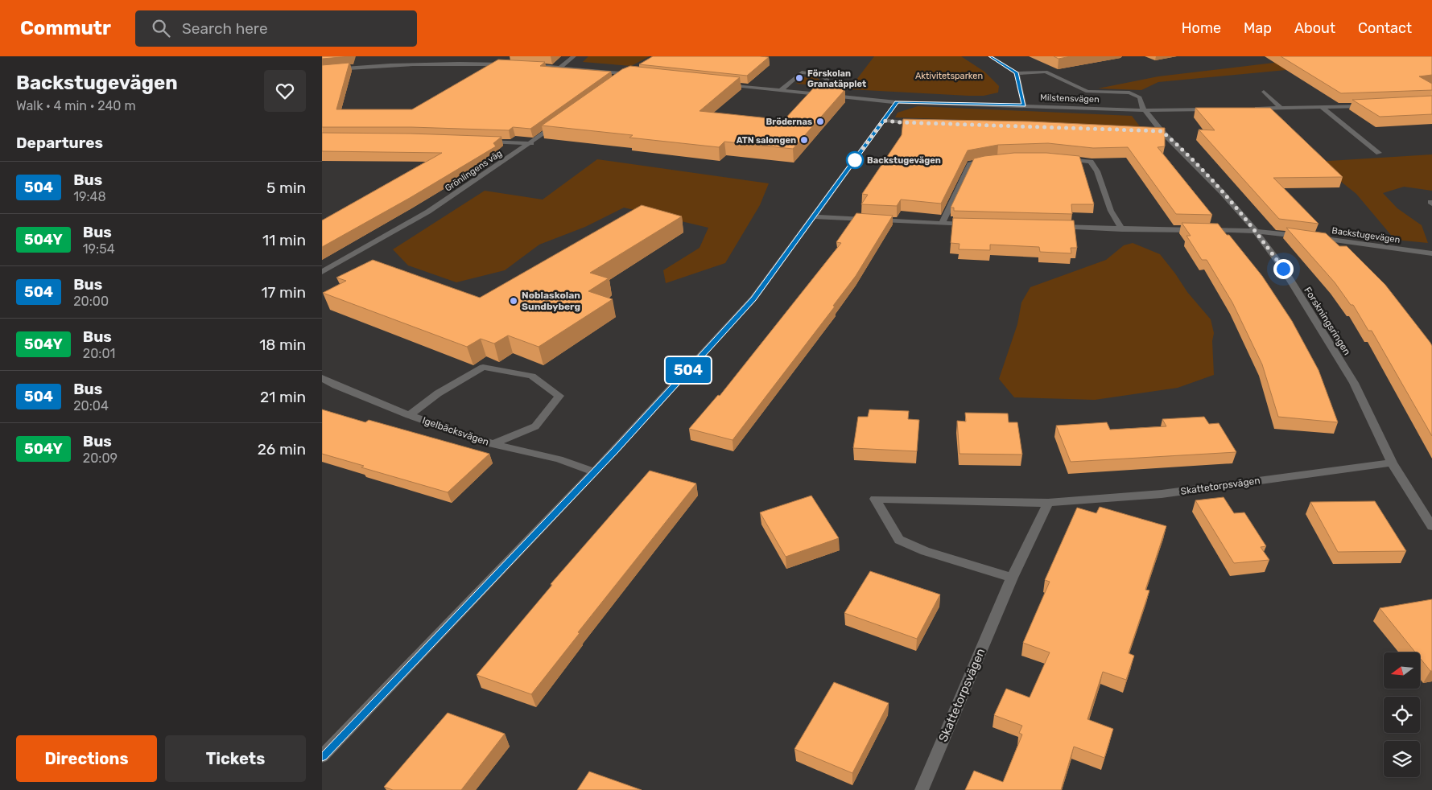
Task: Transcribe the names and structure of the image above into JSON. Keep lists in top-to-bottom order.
{
  "streets": {
    "street": [
      "Milstensvägen",
      "Grönlingens väg",
      "Backstugevägen",
      "Forskningsringen",
      "Igelbäcksvägen",
      "Skattetorpsvägen"
    ]
  },
  "crossings": [
    ["Milstensvägen", "Forskningsringen"],
    ["Backstugevägen", "Forskningsringen"],
    ["Forskningsringen", "Skattetorpsvägen"]
  ],
  "parks": ["Aktivitetsparken"],
  "places": [
    "Förskolan Granatäpplet",
    "Brödernas",
    "ATN salongen",
    "Backstugevägen",
    "Noblaskolan Sundbyberg"
  ],
  "lines": ["bus line 504"],
  "north": "left",
  "page": {
    "header": "Commutr",
    "search": "Search here",
    "nav": [
      "Home",
      "Map",
      "About",
      "Contact"
    ],
    "heading": [
      ["Backstugevägen", "Walk · 4 min · 240 m"],
      "Departures"
    ],
    "on_map": "504",
    "list": [
      {
        "mark": "504",
        "name": "Bus",
        "note": "19:48",
        "value": "5 min"
      },
      {
        "mark": "504Y",
        "name": "Bus",
        "note": "19:54",
        "value": "11 min"
      },
      {
        "mark": "504",
        "name": "Bus",
        "note": "20:00",
        "value": "17 min"
      },
      {
        "mark": "504Y",
        "name": "Bus",
        "note": "20:01",
        "value": "18 min"
      },
      {
        "mark": "504",
        "name": "Bus",
        "note": "20:04",
        "value": "21 min"
      },
      {
        "mark": "504Y",
        "name": "Bus",
        "note": "20:09",
        "value": "26 min"
      }
    ],
    "buttons": ["Directions", "Tickets"]
  }
}
